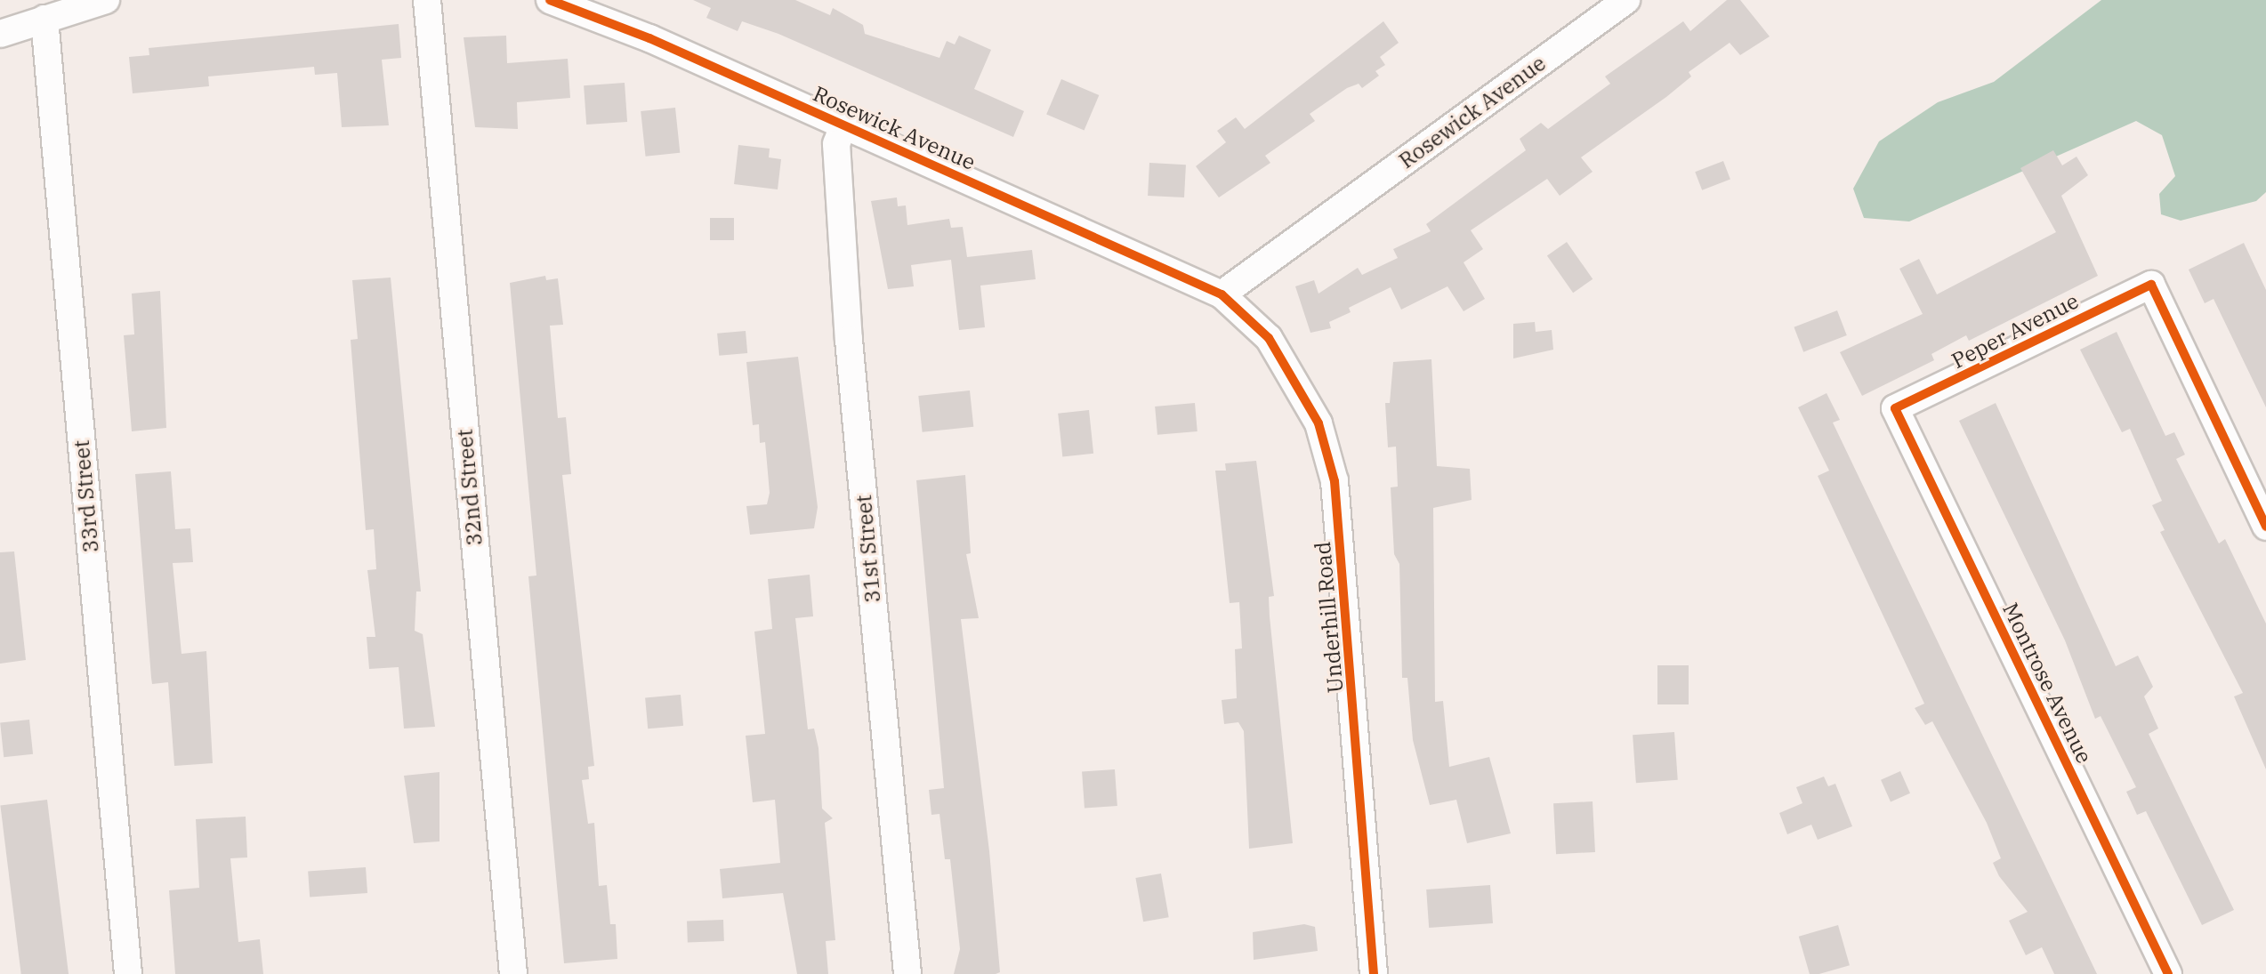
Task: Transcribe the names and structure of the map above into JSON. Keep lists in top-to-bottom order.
{
  "streets": {
    "street": [
      "Rosewick Avenue",
      "Peper Avenue",
      "32nd Street",
      "33rd Street",
      "31st Street",
      "Underhill Road",
      "Montrose Avenue"
    ]
  },
  "crossings": [
    ["Rosewick Avenue", "31st Street"],
    ["Rosewick Avenue", "Underhill Road"],
    ["Peper Avenue", "Montrose Avenue"]
  ]
}
